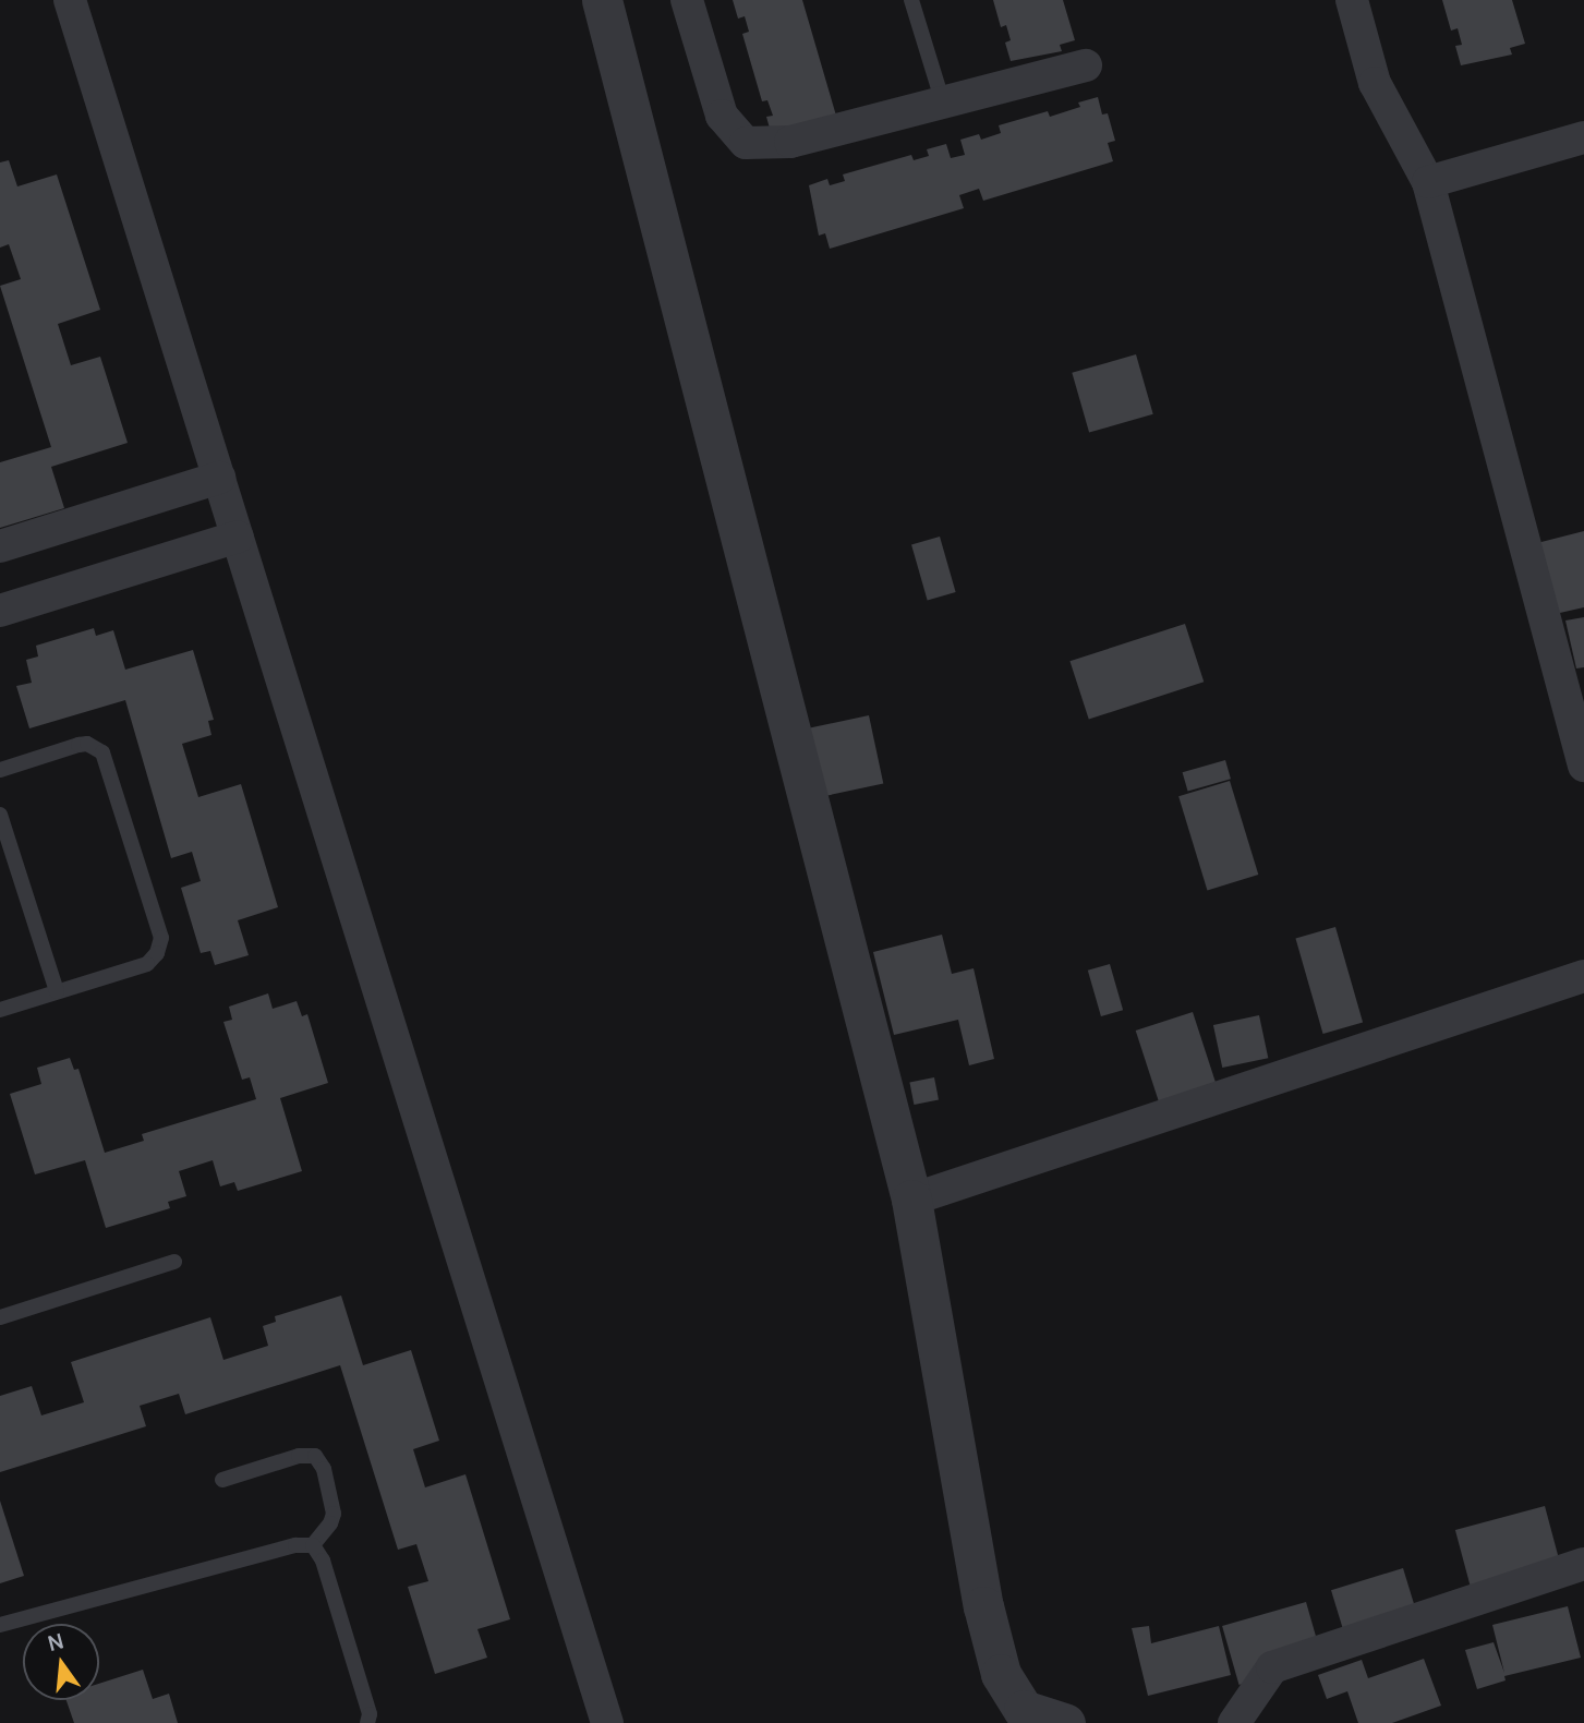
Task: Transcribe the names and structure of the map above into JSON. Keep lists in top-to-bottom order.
{
  "north": "top"
}
